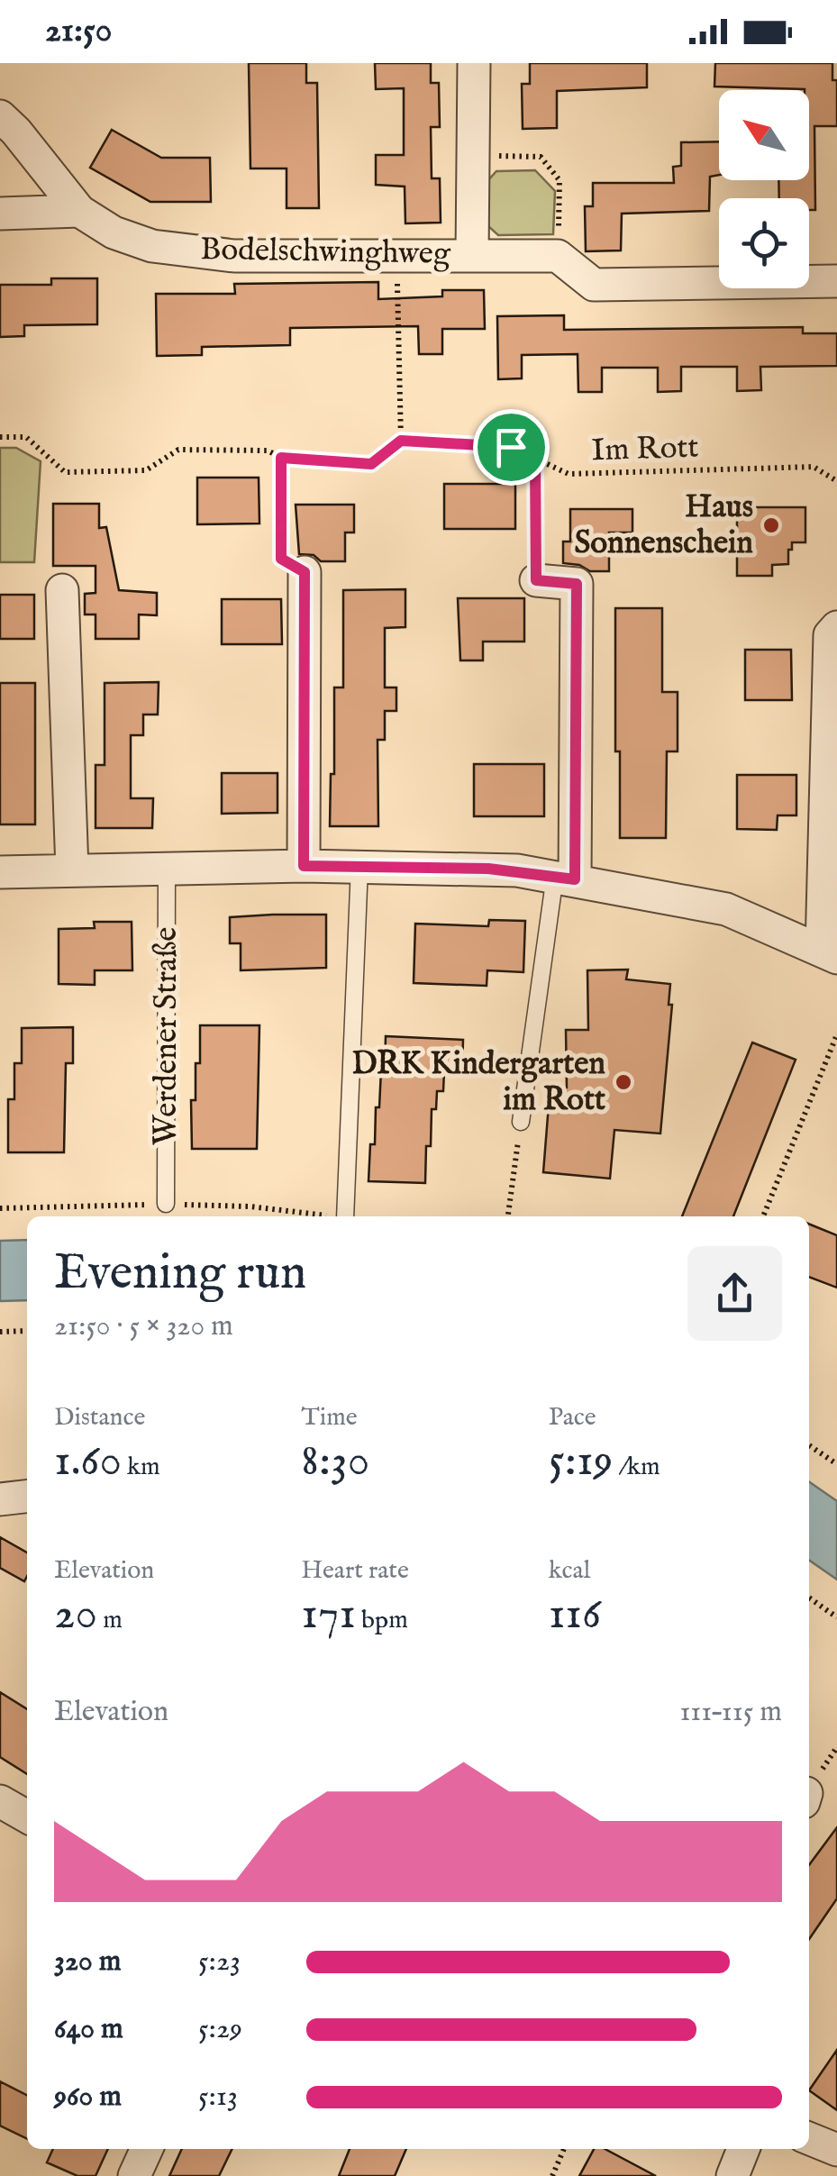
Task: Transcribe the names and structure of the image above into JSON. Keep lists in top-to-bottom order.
{
  "streets": {
    "street": ["Bodelschwinghweg"],
    "lane": ["Werdener Straße"],
    "path": ["Im Rott"]
  },
  "places": ["Haus Sonnenschein", "DRK Kindergarten im Rott"],
  "north": "top left",
  "page": {
    "status": "21:50",
    "heading": ["Evening run", "21:50 · 5 × 320 m"],
    "stats": [
      ["Distance", "1.60 km"],
      ["Time", "8:30"],
      ["Pace", "5:19 /km"],
      ["Elevation", "20 m"],
      ["Heart rate", "171 bpm"],
      ["kcal", "116"]
    ],
    "chart": ["Elevation", "111–115 m"],
    "list": [
      {
        "name": "320 m",
        "note": "5:23"
      },
      {
        "name": "640 m",
        "note": "5:29"
      },
      {
        "name": "960 m",
        "note": "5:13"
      }
    ]
  }
}
